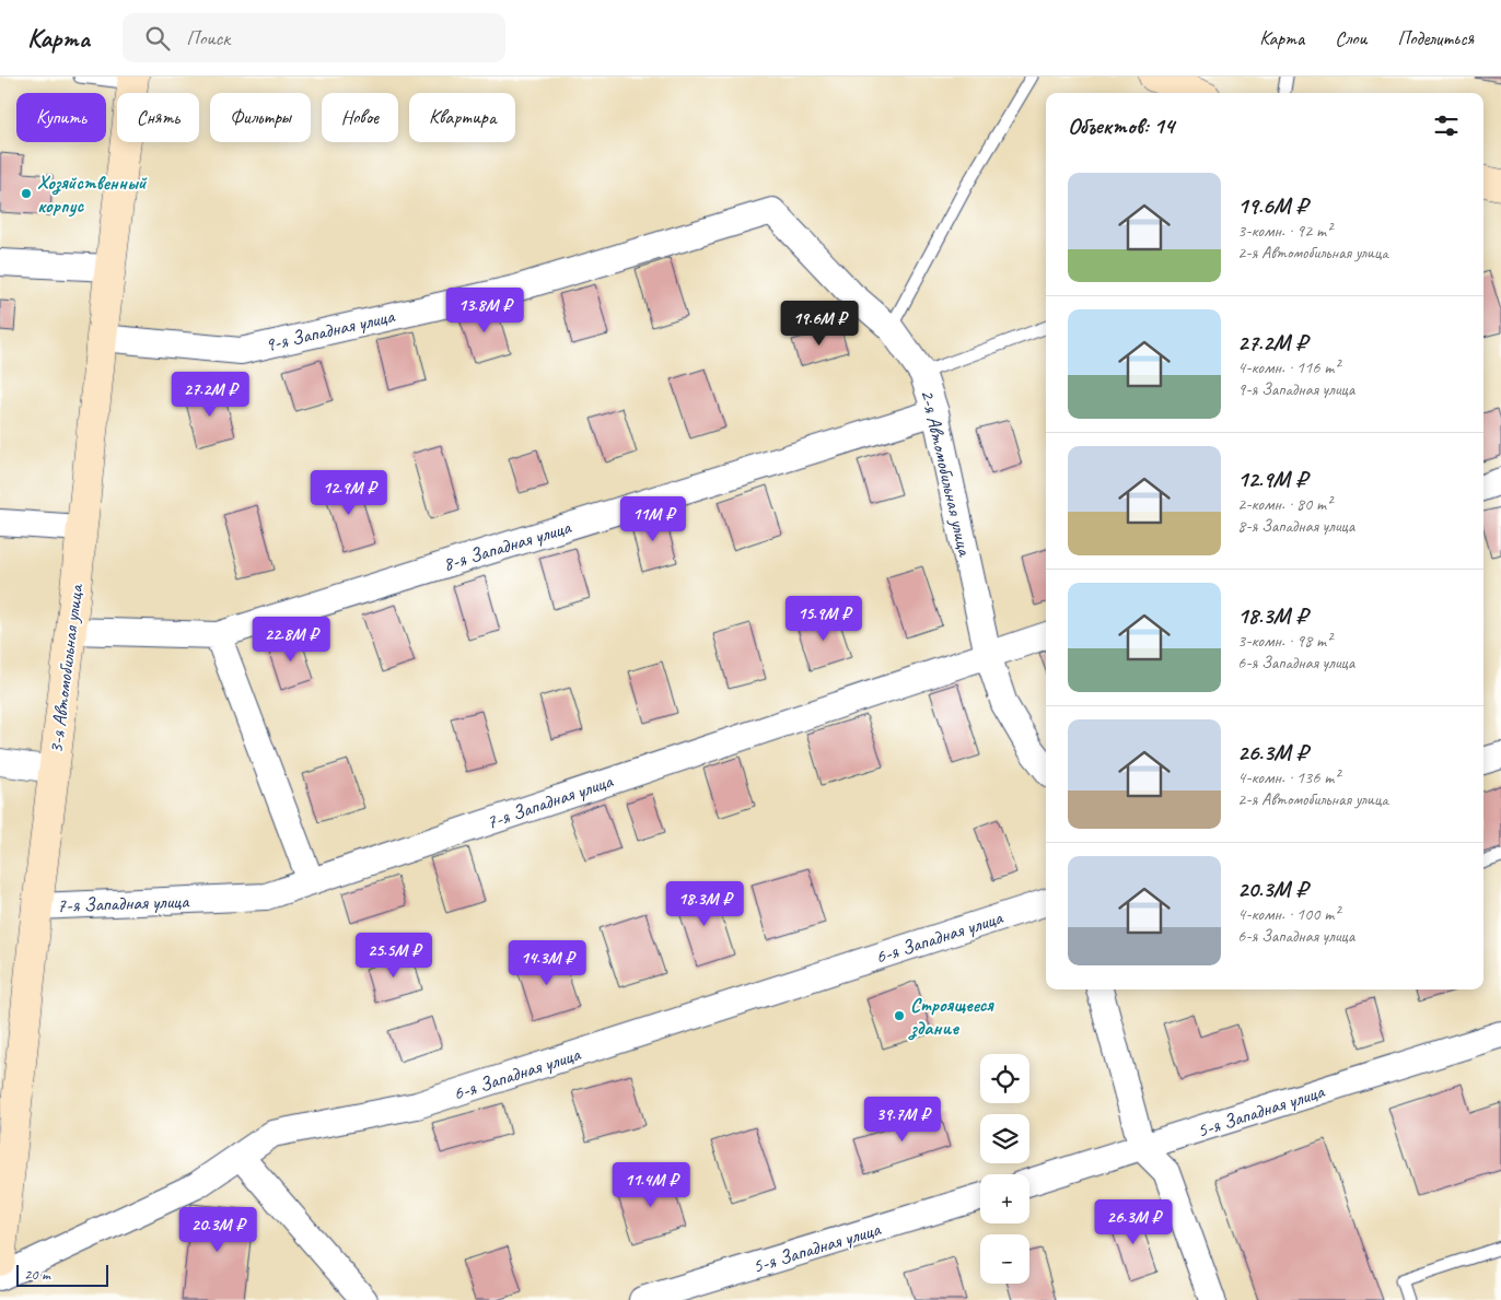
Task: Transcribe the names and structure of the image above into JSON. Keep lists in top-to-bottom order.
{
  "streets": {
    "street": [
      "9-я Западная улица",
      "2-я Автомобильная улица",
      "8-я Западная улица",
      "3-я Автомобильная улица",
      "7-я Западная улица",
      "6-я Западная улица",
      "5-я Западная улица"
    ]
  },
  "crossings": [
    ["9-я Западная улица", "2-я Автомобильная улица"],
    ["9-я Западная улица", "3-я Автомобильная улица"],
    ["2-я Автомобильная улица", "8-я Западная улица"],
    ["2-я Автомобильная улица", "7-я Западная улица"],
    ["8-я Западная улица", "3-я Автомобильная улица"],
    ["3-я Автомобильная улица", "7-я Западная улица"]
  ],
  "places": ["Хозяйственный корпус", "Строящееся здание"],
  "scale_bar": "20 m",
  "page": {
    "header": "Карта",
    "search": "Поиск",
    "nav": ["Карта", "Слои", "Поделиться"],
    "chip": [
      "Купить",
      "Снять",
      "Фильтры",
      "Новое",
      "Квартира"
    ],
    "heading": "Объектов: 14",
    "list": [
      {
        "name": "19.6M ₽",
        "note": "3-комн. · 92 m² · 2-я Автомобильная улица"
      },
      {
        "name": "27.2M ₽",
        "note": "4-комн. · 116 m² · 9-я Западная улица"
      },
      {
        "name": "12.9M ₽",
        "note": "2-комн. · 80 m² · 8-я Западная улица"
      },
      {
        "name": "18.3M ₽",
        "note": "3-комн. · 98 m² · 6-я Западная улица"
      },
      {
        "name": "26.3M ₽",
        "note": "4-комн. · 136 m² · 2-я Автомобильная улица"
      },
      {
        "name": "20.3M ₽",
        "note": "4-комн. · 100 m² · 6-я Западная улица"
      }
    ],
    "price": [
      "13.8M ₽",
      "19.6M ₽",
      "27.2M ₽",
      "12.9M ₽",
      "11M ₽",
      "15.9M ₽",
      "22.8M ₽",
      "18.3M ₽",
      "25.5M ₽",
      "14.3M ₽",
      "39.7M ₽",
      "11.4M ₽",
      "26.3M ₽",
      "20.3M ₽"
    ],
    "map_buttons": ["+", "−"],
    "scale": "20 m"
  }
}
